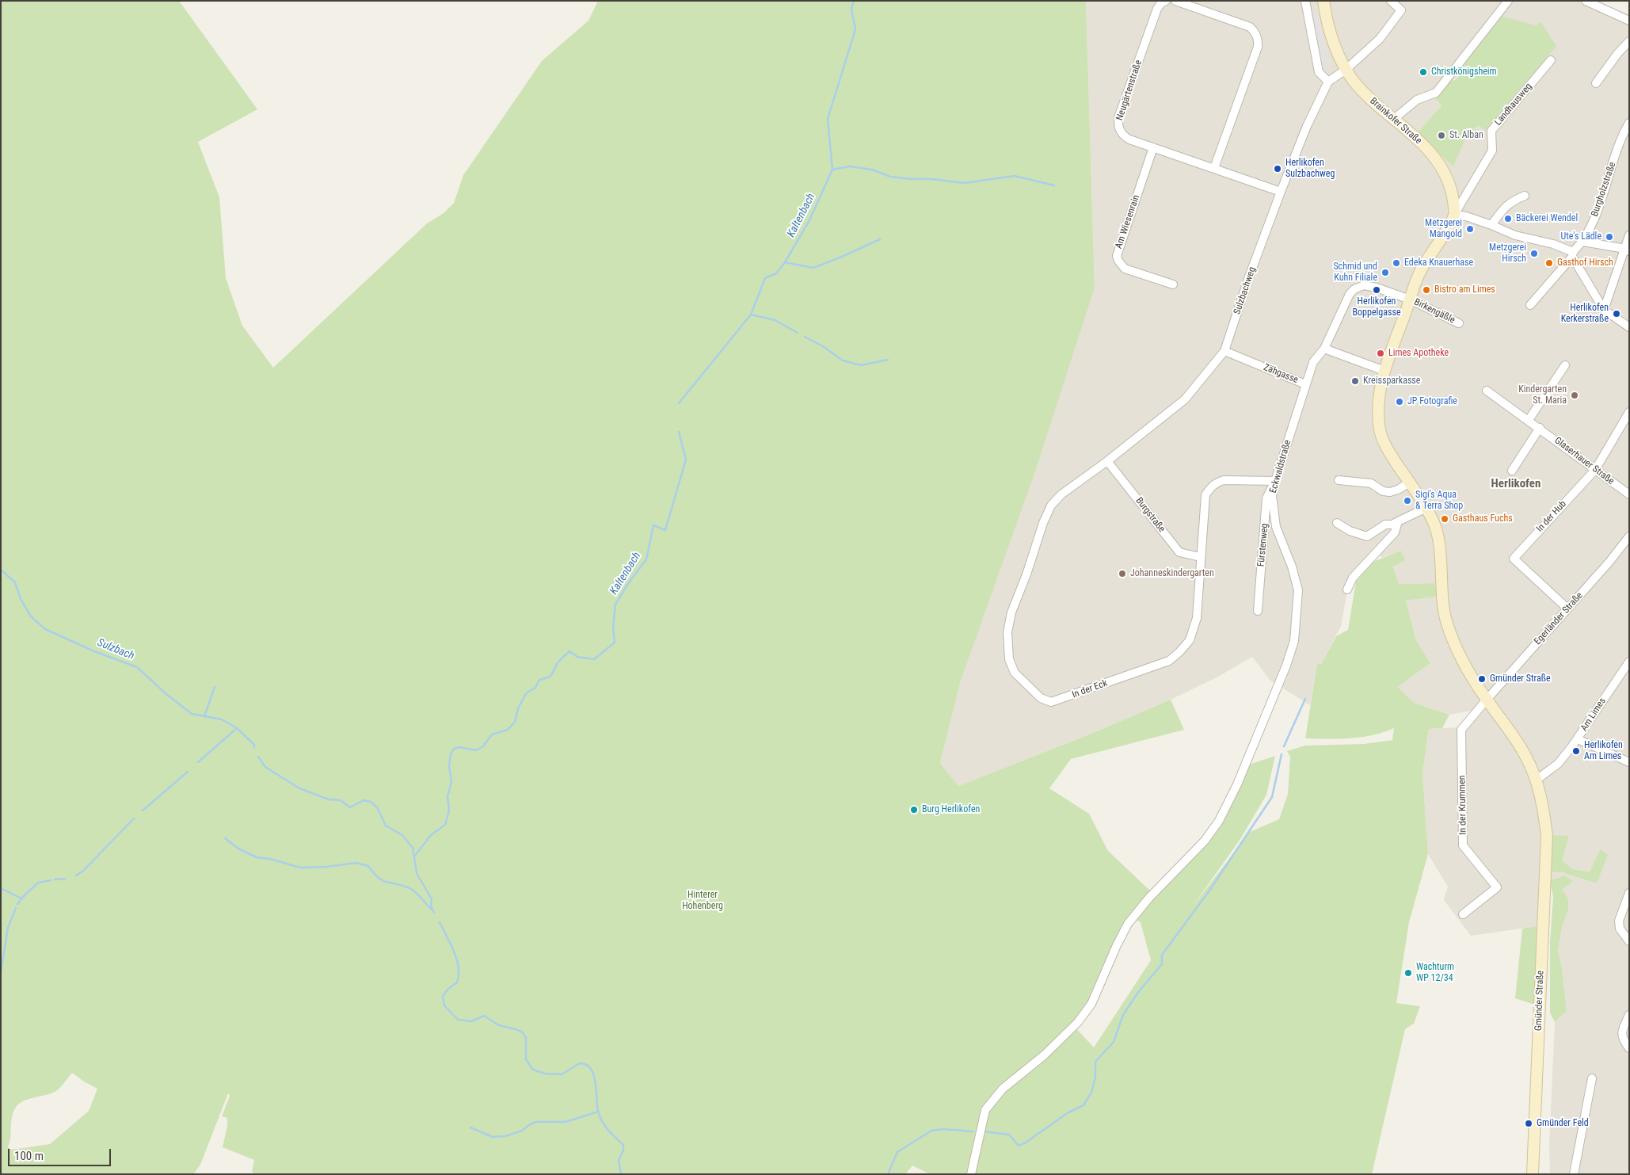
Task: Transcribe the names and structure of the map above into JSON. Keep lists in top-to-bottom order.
{
  "streets": {
    "main road": ["Brainkofer Straße", "Gmünder Straße"],
    "street": [
      "Neugärtenstraße",
      "Landhausweg",
      "Burgholzstraße",
      "Am Wiesenrain",
      "Sulzbachweg",
      "Birkengäßle",
      "Zähgasse",
      "Glaserhauer Straße",
      "Eckwaldstraße",
      "Burgstraße",
      "In der Hub",
      "Fürstenweg",
      "Egerländer Straße",
      "In der Eck",
      "Am Limes",
      "In der Krummen"
    ]
  },
  "crossings": [
    ["Neugärtenstraße", "Am Wiesenrain"],
    ["Neugärtenstraße", "Sulzbachweg"],
    ["Landhausweg", "Brainkofer Straße"],
    ["Brainkofer Straße", "Sulzbachweg"],
    ["Sulzbachweg", "Zähgasse"],
    ["Sulzbachweg", "Burgstraße"],
    ["Sulzbachweg", "In der Eck"],
    ["Birkengäßle", "Zähgasse"],
    ["Zähgasse", "Eckwaldstraße"],
    ["Glaserhauer Straße", "In der Hub"],
    ["Eckwaldstraße", "Fürstenweg"],
    ["Eckwaldstraße", "In der Eck"],
    ["Burgstraße", "In der Eck"],
    ["In der Hub", "Egerländer Straße"],
    ["Fürstenweg", "In der Eck"],
    ["Egerländer Straße", "In der Krummen"],
    ["Egerländer Straße", "Gmünder Straße"],
    ["Am Limes", "Gmünder Straße"],
    ["In der Krummen", "Gmünder Straße"]
  ],
  "districts": ["Herlikofen"],
  "water": ["Kaltenbach", "Sulzbach"],
  "parks": ["Hinterer Hohenberg"],
  "places": [
    "Christkönigsheim",
    "St. Alban",
    "Herlikofen Sulzbachweg",
    "Bäckerei Wendel",
    "Metzgerei Mangold",
    "Ute's Lädle",
    "Metzgerei Hirsch",
    "Edeka Knauerhase",
    "Gasthof Hirsch",
    "Schmid und Kuhn Filiale",
    "Herlikofen Boppelgasse",
    "Bistro am Limes",
    "Herlikofen Kerkerstraße",
    "Limes Apotheke",
    "Kreissparkasse",
    "Kindergarten St. Maria",
    "JP Fotografie",
    "Sigi's Aqua & Terra Shop",
    "Gasthaus Fuchs",
    "Johanneskindergarten",
    "Gmünder Straße",
    "Herlikofen Am Limes",
    "Burg Herlikofen",
    "Wachturm WP 12/34",
    "Gmünder Feld"
  ],
  "scale_bar": "100 m"
}
